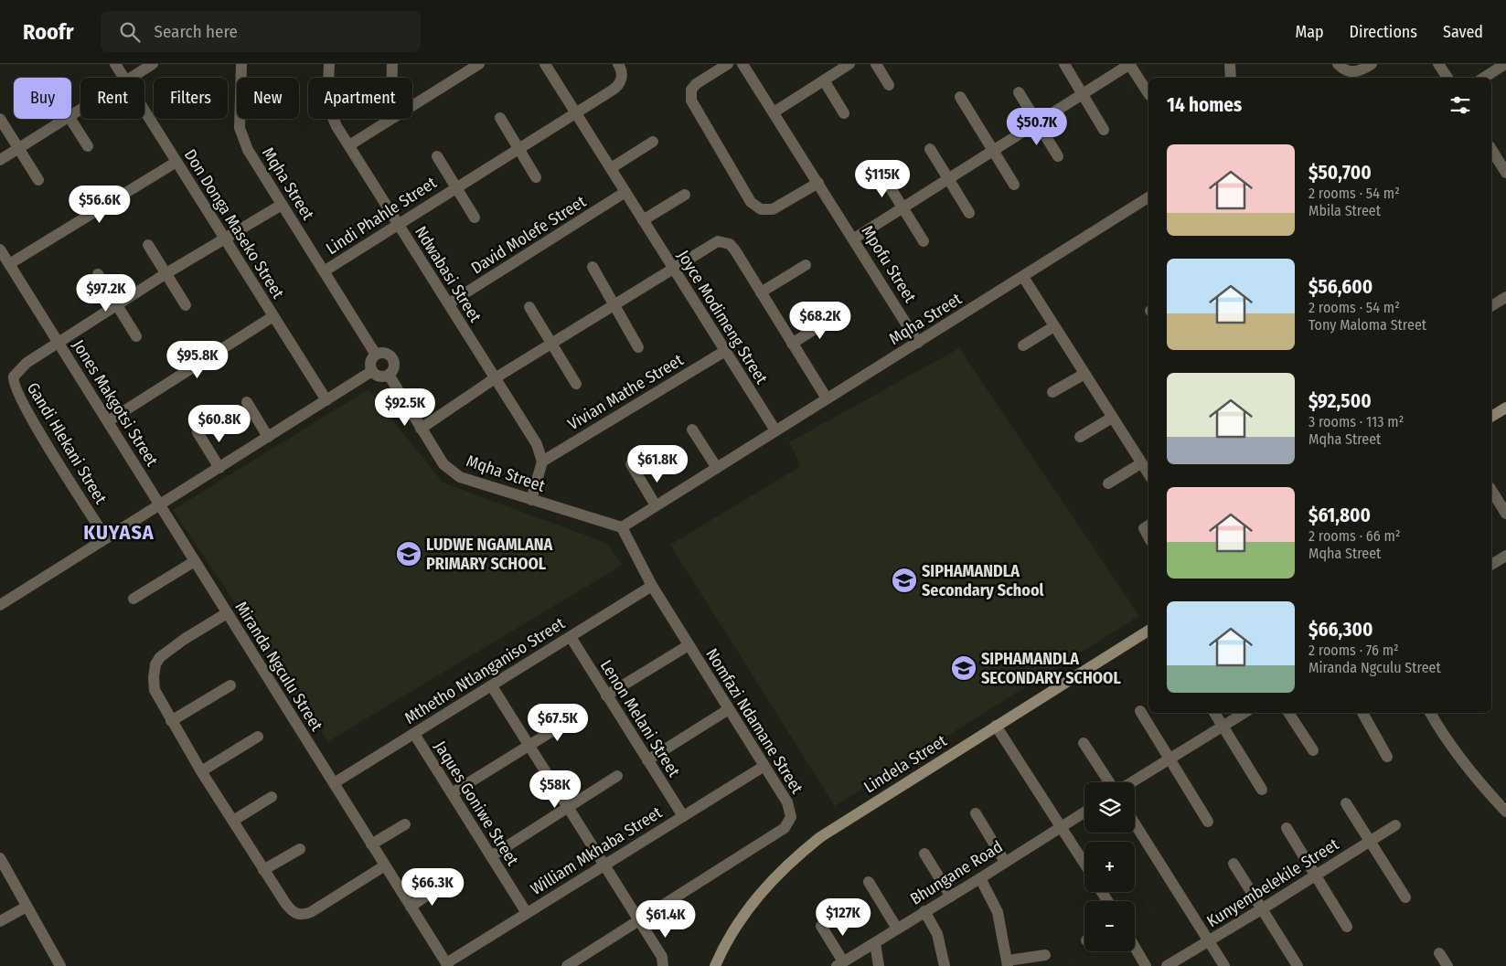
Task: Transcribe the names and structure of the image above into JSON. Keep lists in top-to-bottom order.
{
  "streets": {
    "street": [
      "Mqha Street",
      "Lindi Phahle Street",
      "Don Donga Maseko Street",
      "David Molefe Street",
      "Mpofu Street",
      "Ndwabasi Street",
      "Joyce Modimeng Street",
      "Vivian Mathe Street",
      "Jones Makgotsi Street",
      "Gandi Hlekani Street",
      "Miranda Ngculu Street",
      "Mthetho Ntlanganiso Street",
      "Lenon Melani Street",
      "Nomfazi Ndamane Street",
      "Lindela Street",
      "Jaques Goniwe Street",
      "William Mkhaba Street",
      "Bhungane Road",
      "Kunyembelekile Street"
    ]
  },
  "crossings": [
    ["Mqha Street", "Lindi Phahle Street"],
    ["Mqha Street", "Mpofu Street"],
    ["Mqha Street", "Joyce Modimeng Street"],
    ["Mqha Street", "Gandi Hlekani Street"],
    ["Mqha Street", "Nomfazi Ndamane Street"],
    ["Lindi Phahle Street", "Ndwabasi Street"],
    ["Lindi Phahle Street", "Joyce Modimeng Street"],
    ["Don Donga Maseko Street", "Gandi Hlekani Street"],
    ["David Molefe Street", "Ndwabasi Street"],
    ["David Molefe Street", "Joyce Modimeng Street"],
    ["Ndwabasi Street", "Vivian Mathe Street"],
    ["Joyce Modimeng Street", "Vivian Mathe Street"],
    ["Jones Makgotsi Street", "Gandi Hlekani Street"],
    ["Jones Makgotsi Street", "Miranda Ngculu Street"],
    ["Miranda Ngculu Street", "Mthetho Ntlanganiso Street"],
    ["Miranda Ngculu Street", "William Mkhaba Street"],
    ["Mthetho Ntlanganiso Street", "Lenon Melani Street"],
    ["Mthetho Ntlanganiso Street", "Nomfazi Ndamane Street"],
    ["Mthetho Ntlanganiso Street", "Jaques Goniwe Street"],
    ["Lenon Melani Street", "William Mkhaba Street"],
    ["Nomfazi Ndamane Street", "William Mkhaba Street"],
    ["Jaques Goniwe Street", "William Mkhaba Street"]
  ],
  "districts": ["KUYASA"],
  "places": {
    "school or university": ["LUDWE NGAMLANA PRIMARY SCHOOL", "SIPHAMANDLA Secondary School", "SIPHAMANDLA SECONDARY SCHOOL"]
  },
  "page": {
    "header": "Roofr",
    "search": "Search here",
    "nav": ["Map", "Directions", "Saved"],
    "chip": [
      "Buy",
      "Rent",
      "Filters",
      "New",
      "Apartment"
    ],
    "heading": "14 homes",
    "price": [
      "$50.7K",
      "$115K",
      "$56.6K",
      "$97.2K",
      "$68.2K",
      "$95.8K",
      "$92.5K",
      "$60.8K",
      "$61.8K",
      "$67.5K",
      "$58K",
      "$66.3K",
      "$127K",
      "$61.4K"
    ],
    "list": [
      {
        "name": "$50,700",
        "note": "2 rooms · 54 m² · Mbila Street"
      },
      {
        "name": "$56,600",
        "note": "2 rooms · 54 m² · Tony Maloma Street"
      },
      {
        "name": "$92,500",
        "note": "3 rooms · 113 m² · Mqha Street"
      },
      {
        "name": "$61,800",
        "note": "2 rooms · 66 m² · Mqha Street"
      },
      {
        "name": "$66,300",
        "note": "2 rooms · 76 m² · Miranda Ngculu Street"
      }
    ],
    "map_buttons": ["+", "−"]
  }
}
